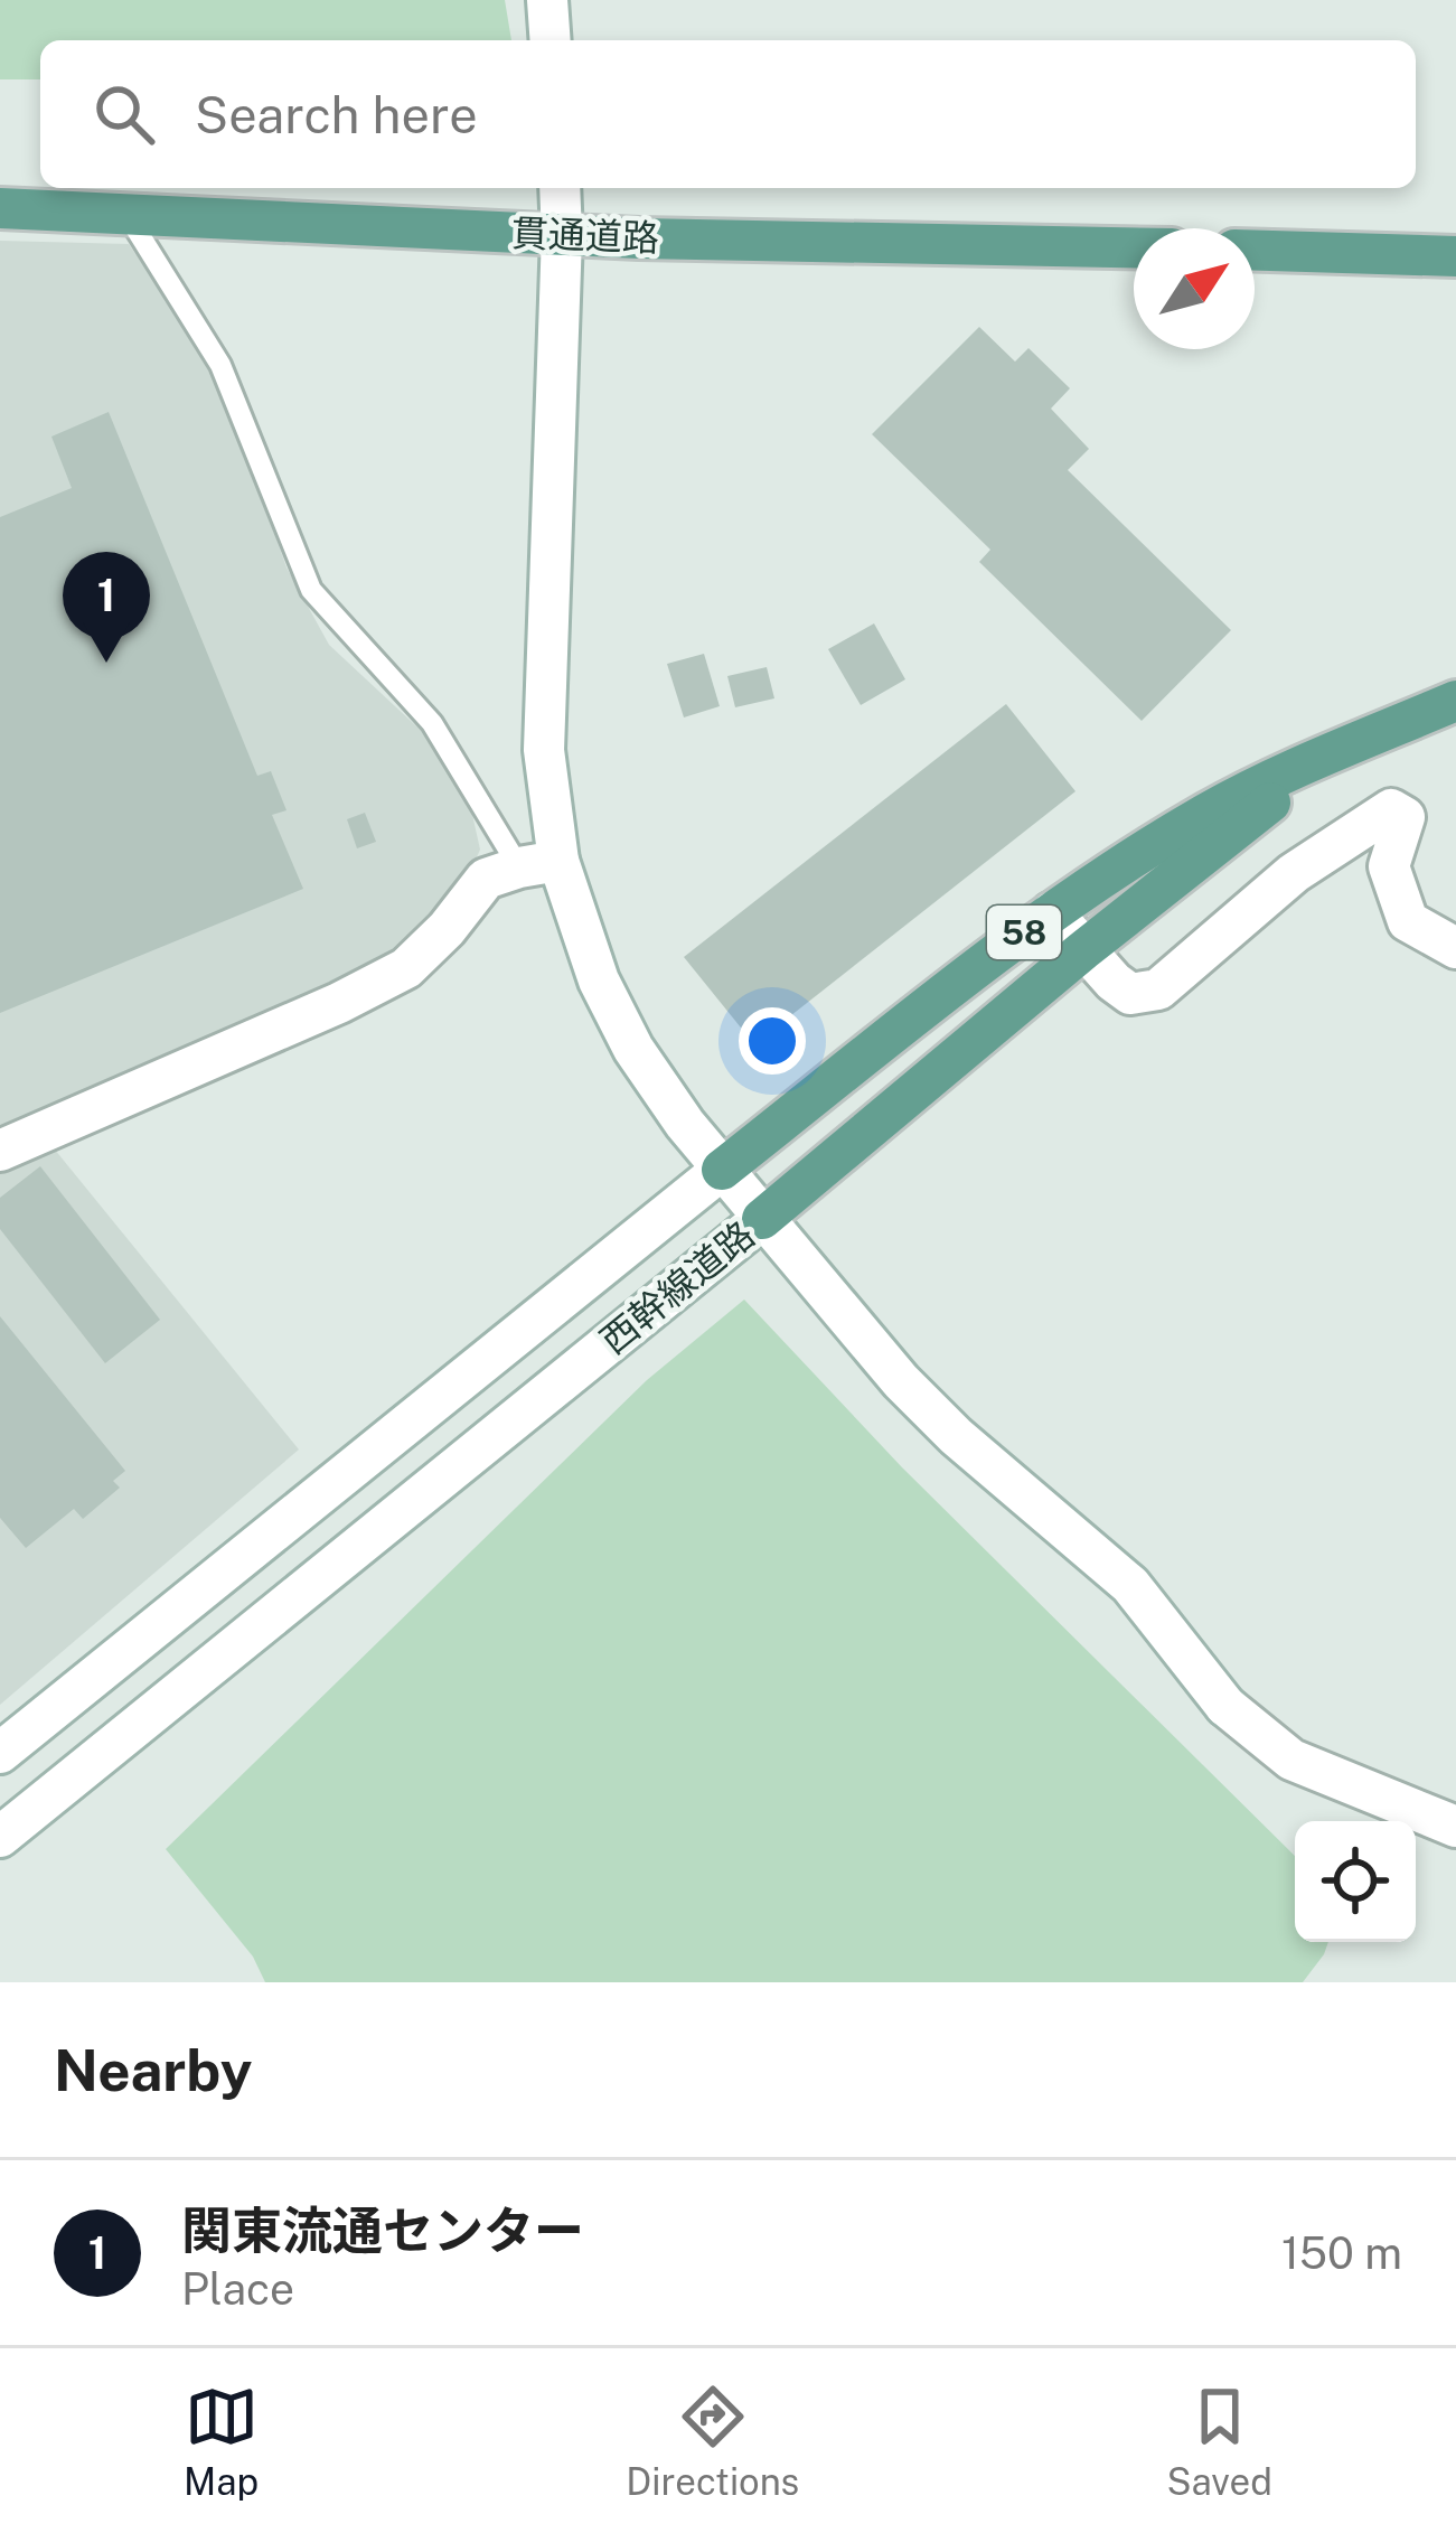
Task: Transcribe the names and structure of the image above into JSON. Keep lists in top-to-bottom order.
{
  "streets": {
    "main road": ["貫通道路", "58", "西幹線道路"]
  },
  "north": "top right",
  "page": {
    "search": "Search here",
    "pins": "1",
    "heading": "Nearby",
    "list": [
      {
        "mark": "1",
        "name": "関東流通センター",
        "note": "Place",
        "value": "150 m"
      }
    ],
    "nav": ["Map", "Directions", "Saved"]
  }
}
